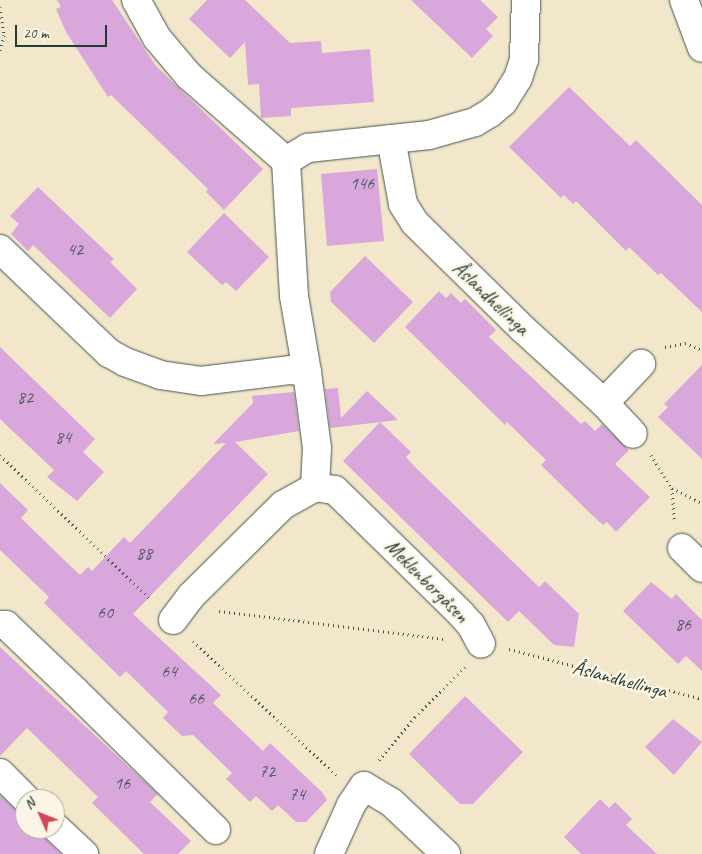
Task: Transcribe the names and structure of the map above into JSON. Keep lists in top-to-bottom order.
{
  "streets": {
    "street": ["Åslandhellinga", "Meklenborgåsen"]
  },
  "crossings": [
    ["Åslandhellinga", "Meklenborgåsen"]
  ],
  "house_numbers": [
    "146",
    "42",
    "82",
    "84",
    "88",
    "60",
    "86",
    "64",
    "66",
    "72",
    "16",
    "74"
  ],
  "scale_bar": "20 m",
  "north": "top left"
}
